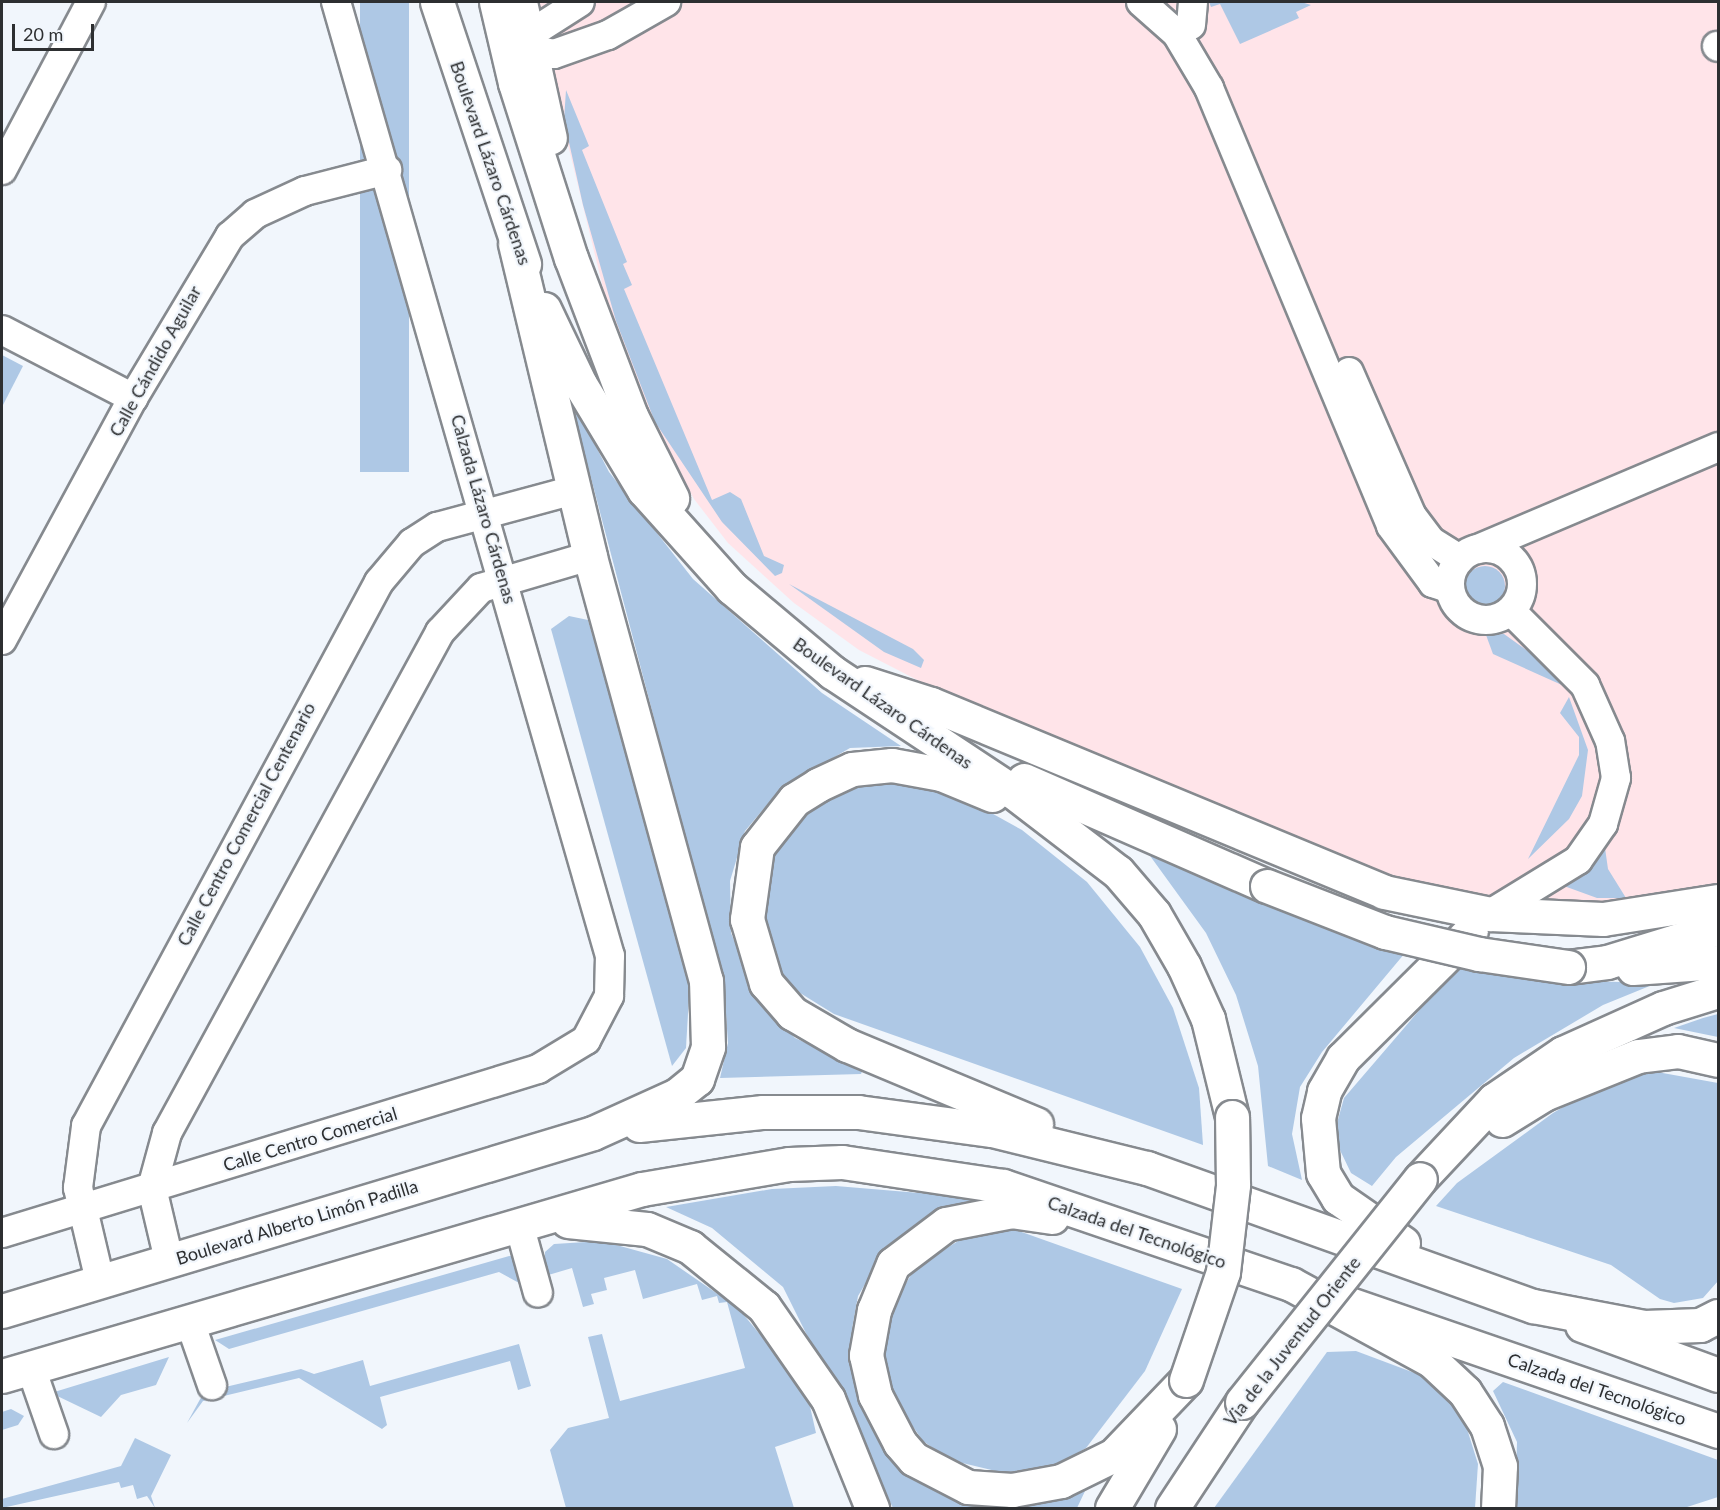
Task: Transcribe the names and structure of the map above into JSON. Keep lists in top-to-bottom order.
{
  "streets": {
    "main road": [
      "Boulevard Lázaro Cárdenas",
      "Boulevard Alberto Limón Padilla",
      "Calzada del Tecnológico",
      "Via de la Juventud Oriente"
    ],
    "street": [
      "Calle Cándido Aguilar",
      "Calzada Lázaro Cárdenas",
      "Calle Centro Comercial Centenario",
      "Calle Centro Comercial"
    ]
  },
  "crossings": [
    ["Calle Cándido Aguilar", "Calzada Lázaro Cárdenas"],
    ["Calzada Lázaro Cárdenas", "Calle Centro Comercial Centenario"],
    ["Calzada Lázaro Cárdenas", "Calle Centro Comercial"],
    ["Calle Centro Comercial Centenario", "Calle Centro Comercial"],
    ["Calle Centro Comercial Centenario", "Boulevard Alberto Limón Padilla"]
  ],
  "scale_bar": "20 m"
}
